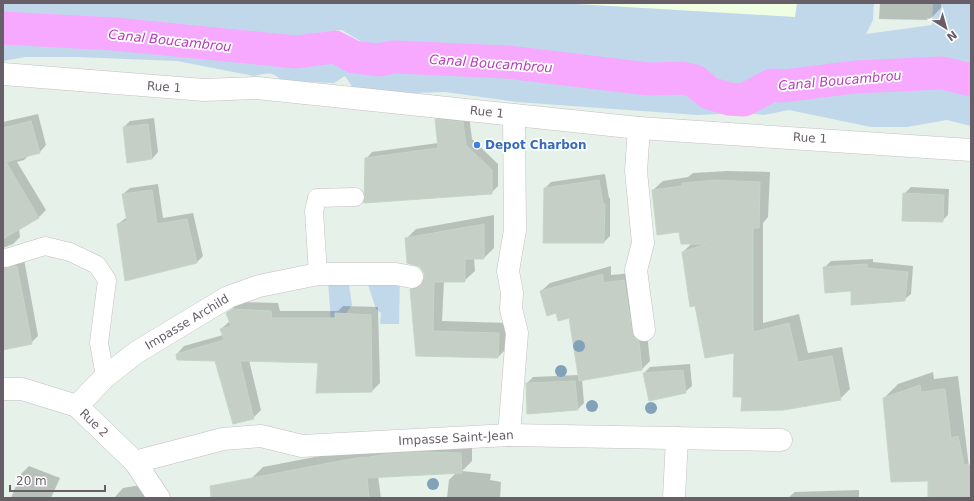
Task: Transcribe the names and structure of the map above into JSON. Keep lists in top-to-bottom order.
{
  "streets": {
    "street": [
      "Rue 1",
      "Impasse Archild",
      "Rue 2",
      "Impasse Saint-Jean"
    ]
  },
  "crossings": [
    ["Impasse Archild", "Rue 2"],
    ["Rue 2", "Impasse Saint-Jean"]
  ],
  "water": ["Canal Boucambrou"],
  "places": ["Depot Charbon"],
  "scale_bar": "20 m",
  "north": "bottom right"
}
